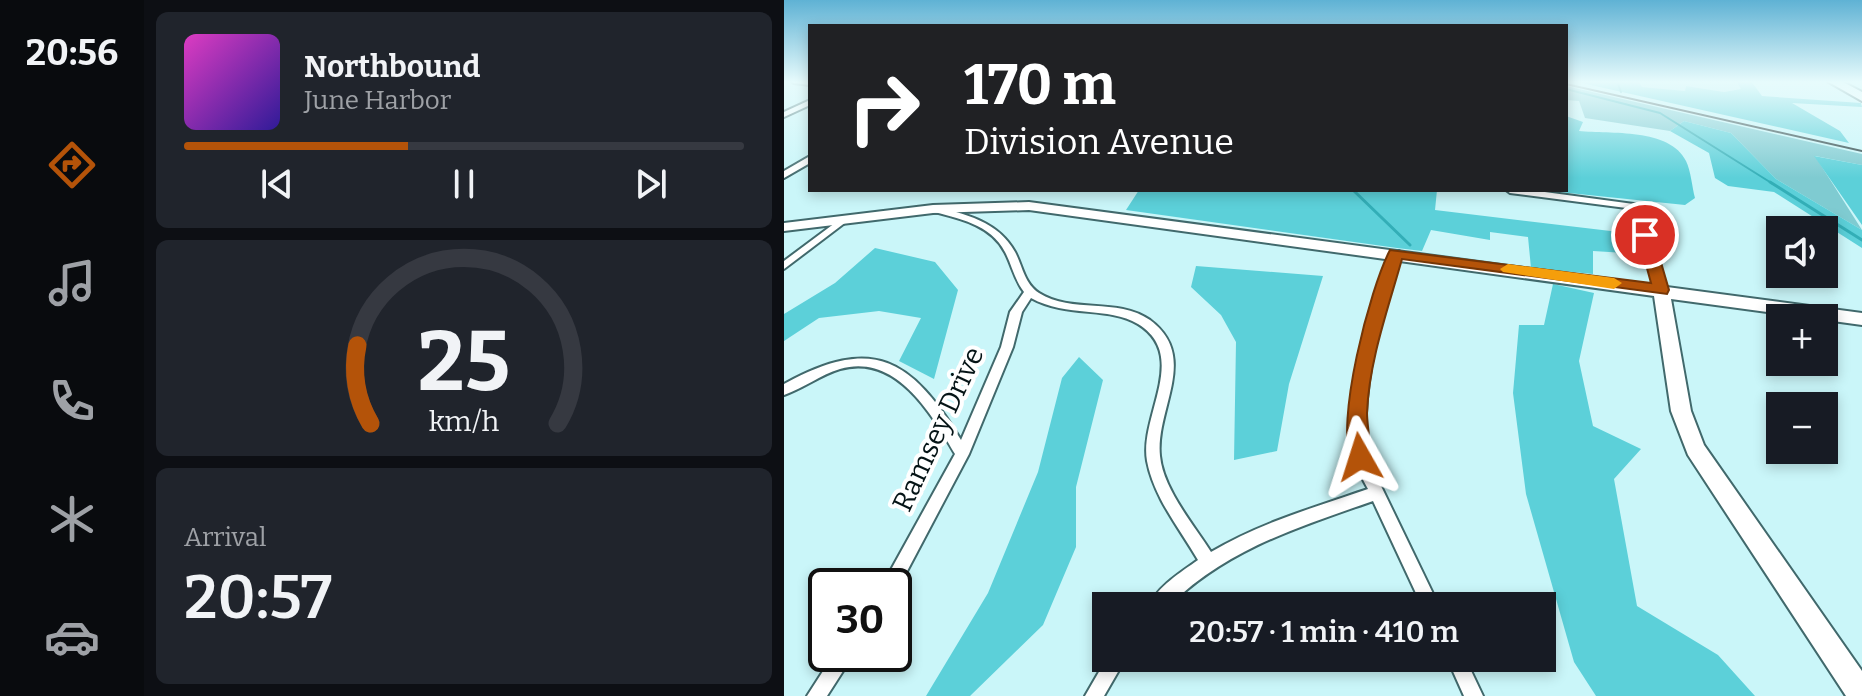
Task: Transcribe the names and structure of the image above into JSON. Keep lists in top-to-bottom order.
{
  "streets": {
    "street": ["Ramsey Drive"]
  },
  "page": {
    "tabs": "20:56",
    "turn": ["170 m", "Division Avenue"],
    "song": ["Northbound", "June Harbor"],
    "map_buttons": ["+", "−"],
    "tile": ["Arrival", "20:57"],
    "limit": "30",
    "trip": "20:57 · 1 min · 410 m",
    "gauge": ["25", "km/h"]
  }
}
